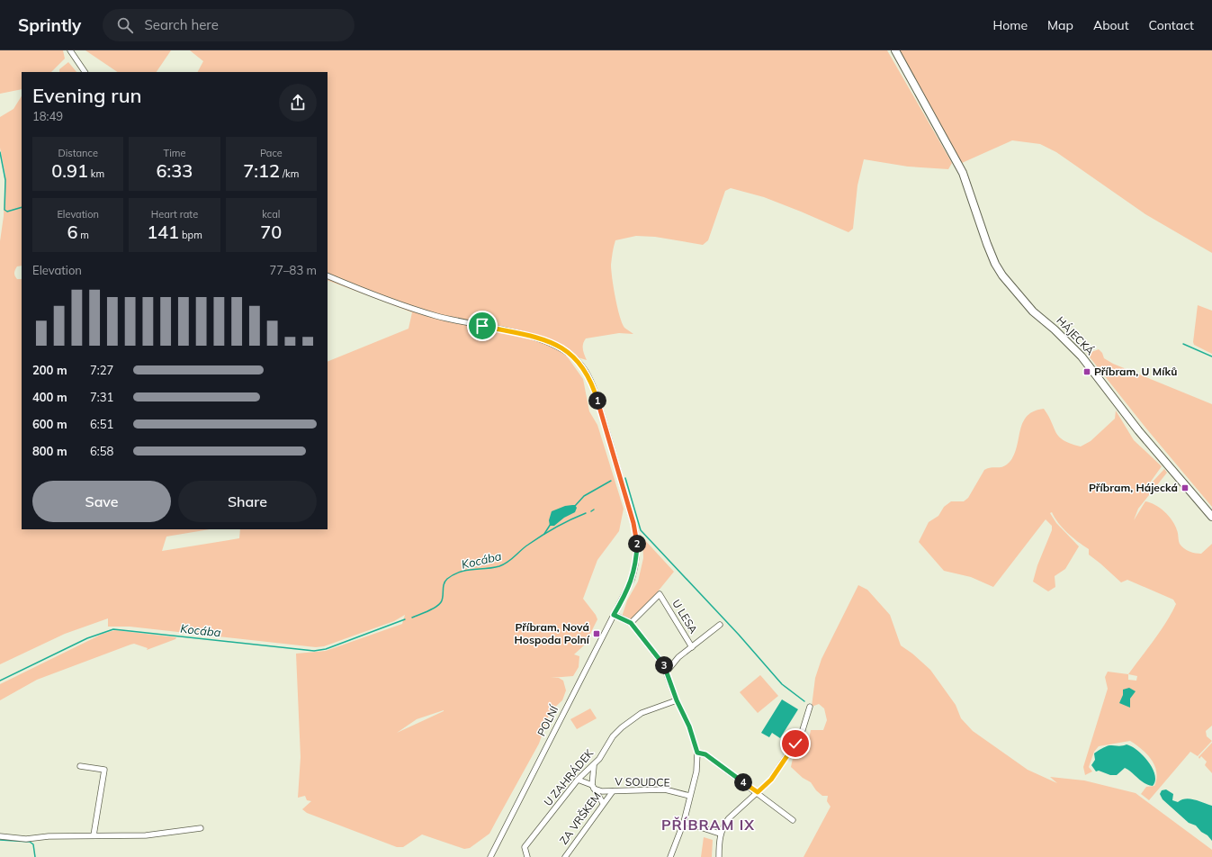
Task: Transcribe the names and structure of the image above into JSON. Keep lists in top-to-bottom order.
{
  "streets": {
    "main road": ["HÁJECKÁ"],
    "street": [
      "U LESA",
      "POLNÍ",
      "U ZAHRÁDEK",
      "V SOUDCE",
      "ZA VRŠKEM"
    ]
  },
  "crossings": [
    ["U ZAHRÁDEK", "V SOUDCE"],
    ["V SOUDCE", "ZA VRŠKEM"]
  ],
  "districts": ["PŘÍBRAM IX"],
  "water": ["Kocába"],
  "places": {
    "transit": ["Příbram, U Míků", "Příbram, Hájecká", "Příbram, Nová Hospoda Polní"]
  },
  "page": {
    "header": "Sprintly",
    "search": "Search here",
    "nav": [
      "Home",
      "Map",
      "About",
      "Contact"
    ],
    "heading": ["Evening run", "18:49"],
    "stats": [
      ["Distance", "0.91 km"],
      ["Time", "6:33"],
      ["Pace", "7:12 /km"],
      ["Elevation", "6 m"],
      ["Heart rate", "141 bpm"],
      ["kcal", "70"]
    ],
    "chart": ["Elevation", "77–83 m"],
    "list": [
      {
        "name": "200 m",
        "note": "7:27"
      },
      {
        "name": "400 m",
        "note": "7:31"
      },
      {
        "name": "600 m",
        "note": "6:51"
      },
      {
        "name": "800 m",
        "note": "6:58"
      }
    ],
    "pins": [
      "1",
      "2",
      "3",
      "4"
    ],
    "buttons": ["Save", "Share"]
  }
}
